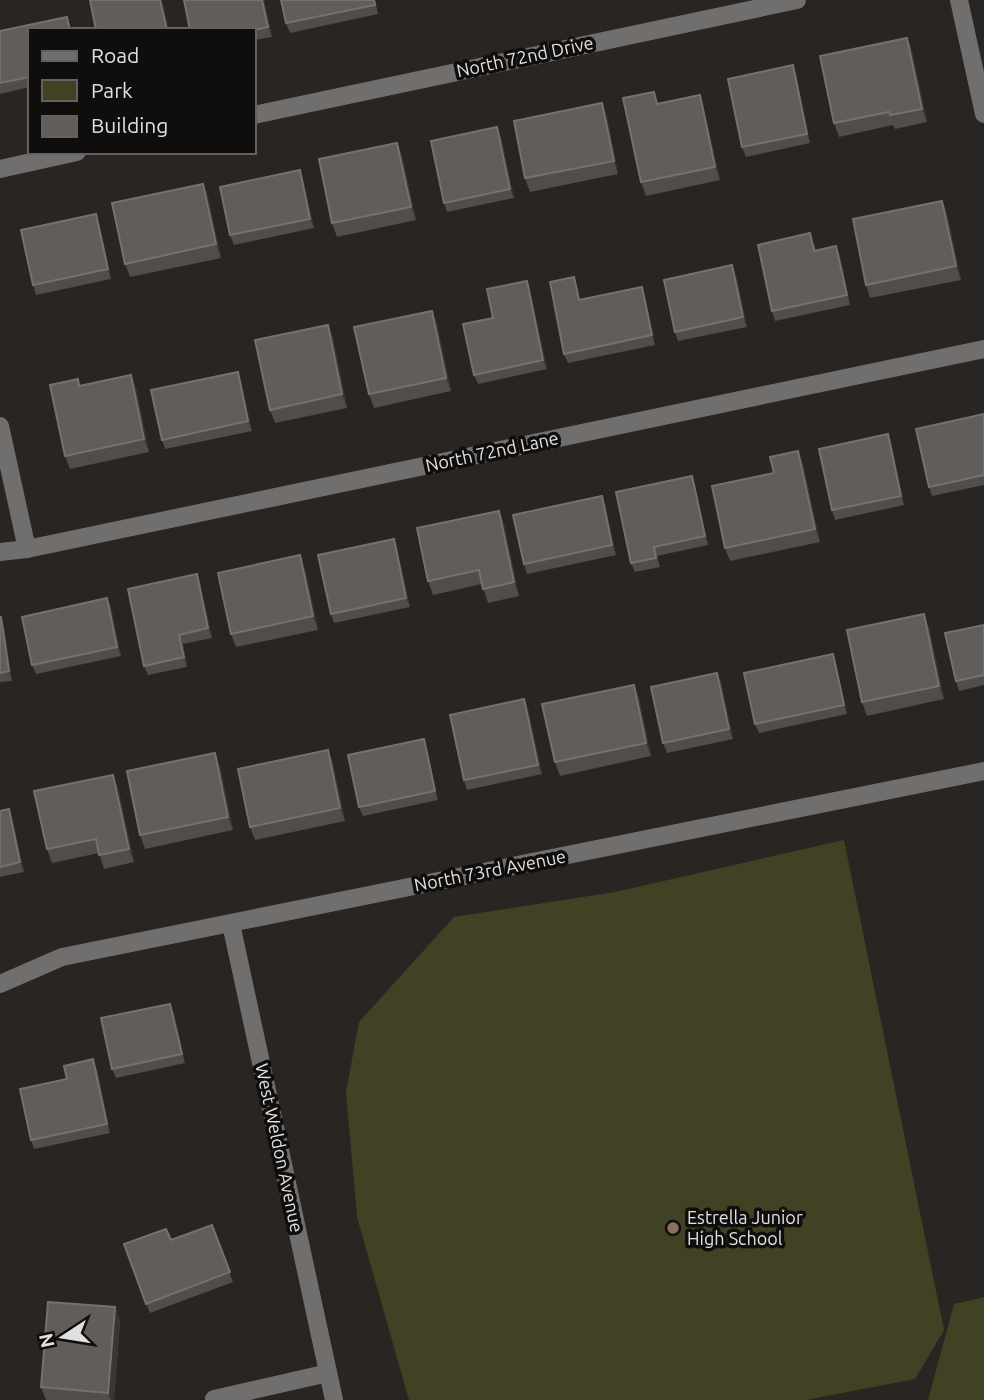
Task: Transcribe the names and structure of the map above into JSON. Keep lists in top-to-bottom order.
{
  "streets": {
    "street": [
      "North 72nd Drive",
      "North 72nd Lane",
      "North 73rd Avenue",
      "West Weldon Avenue"
    ]
  },
  "crossings": [
    ["North 73rd Avenue", "West Weldon Avenue"]
  ],
  "places": ["Estrella Junior High School"],
  "legend": ["Road", "Park", "Building"],
  "north": "left"
}
